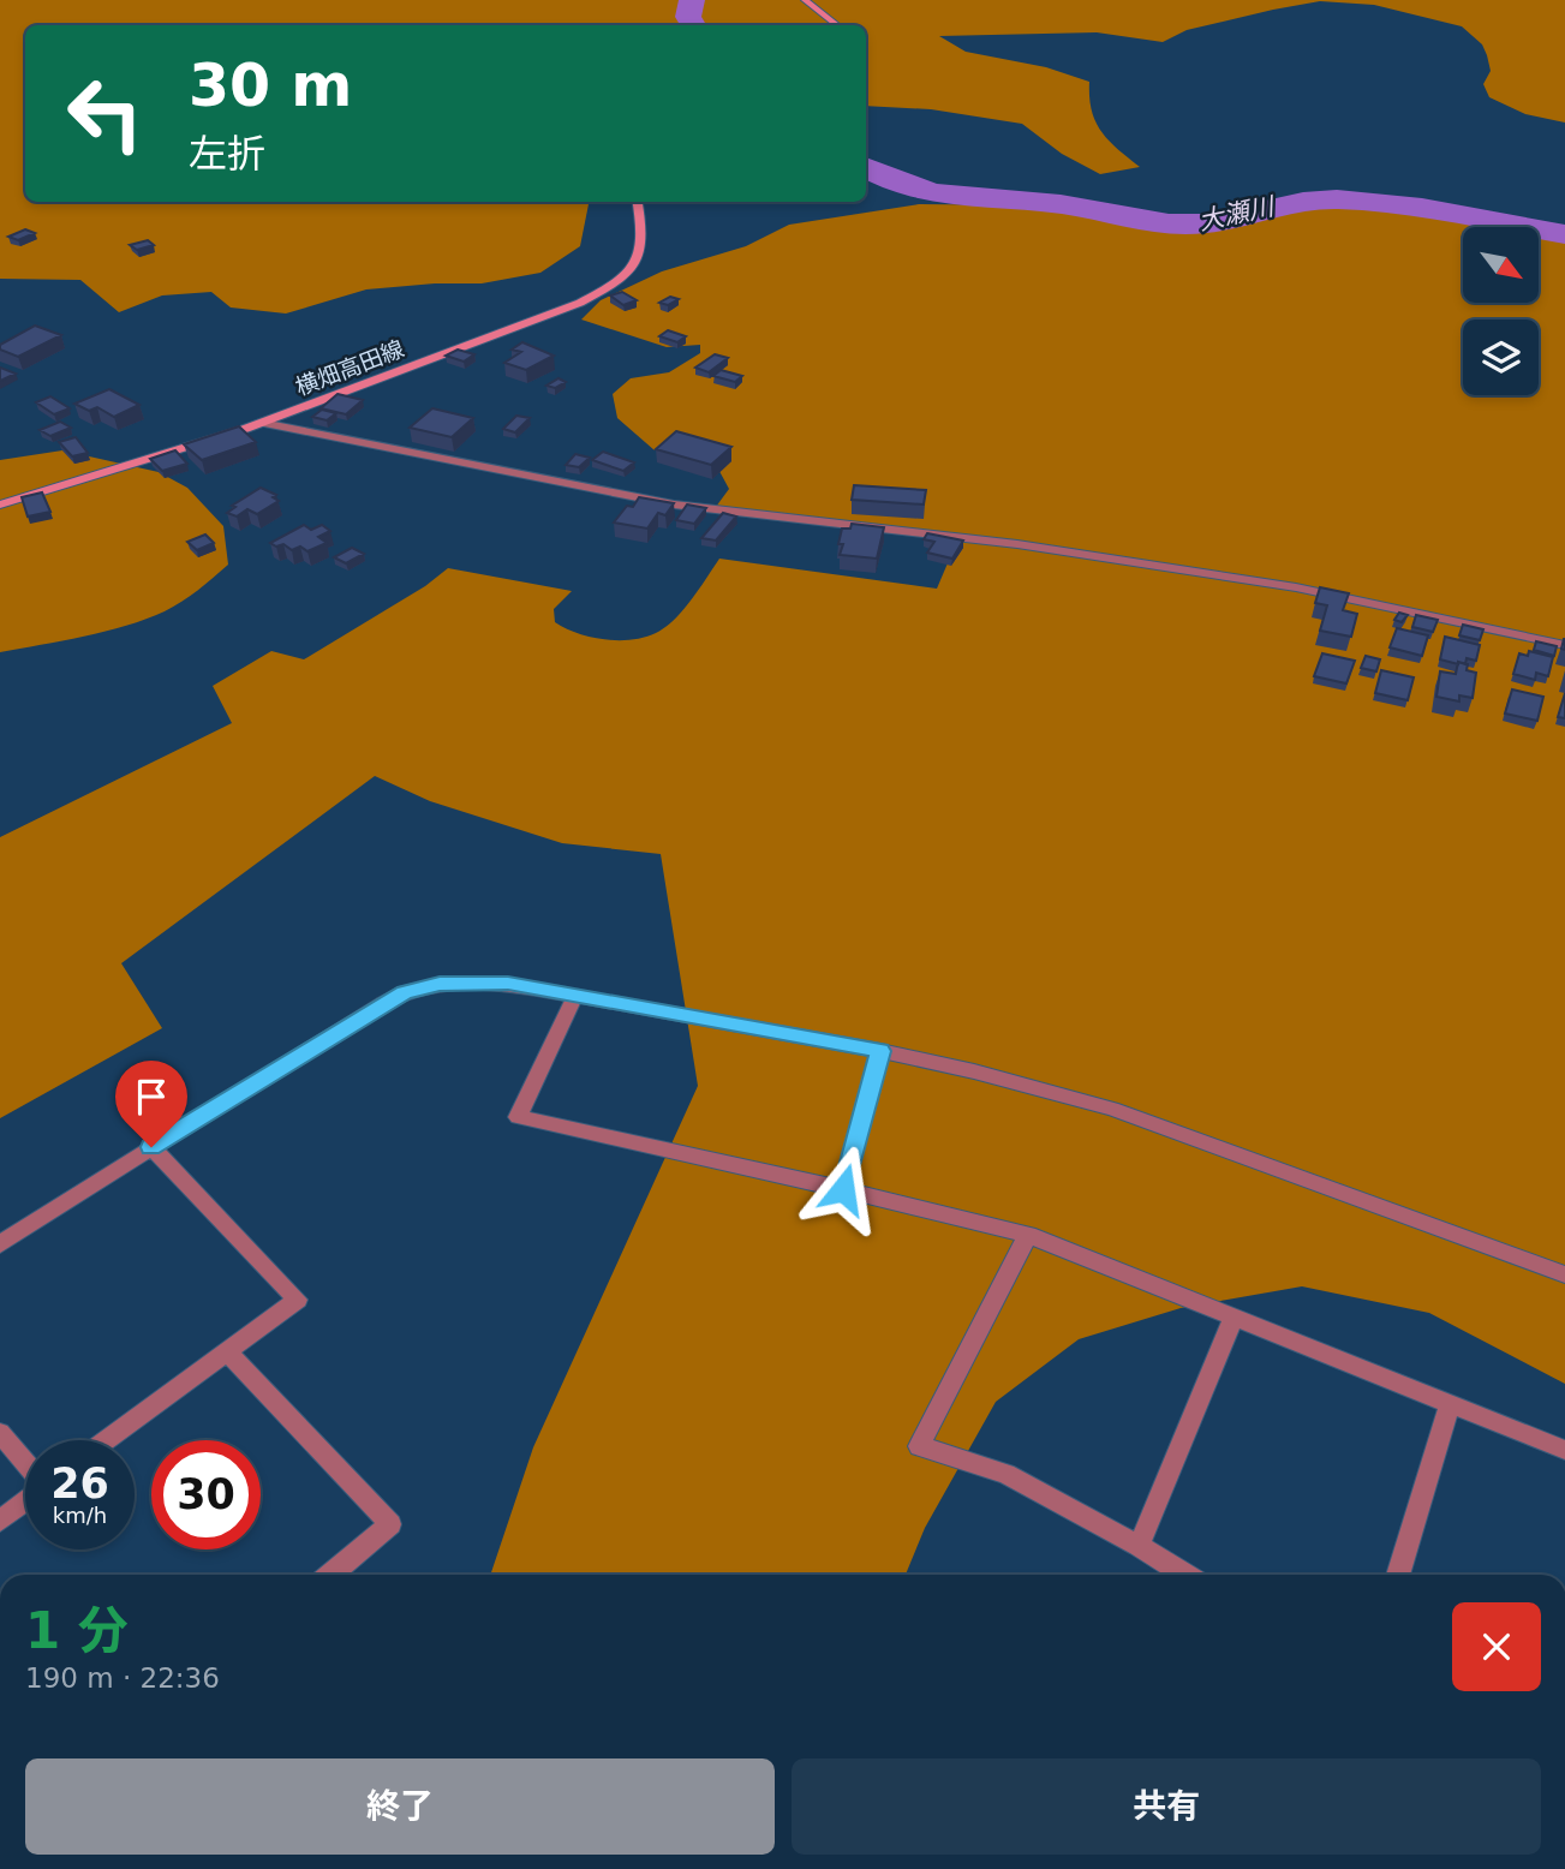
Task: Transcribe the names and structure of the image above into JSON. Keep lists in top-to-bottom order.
{
  "streets": {
    "main road": ["横畑高田線"]
  },
  "water": ["大瀬川"],
  "north": "bottom right",
  "page": {
    "turn": ["30 m", "左折"],
    "speed": "26 km/h",
    "limit": "30",
    "heading": ["1 分", "190 m · 22:36"],
    "buttons": ["終了", "共有"]
  }
}
